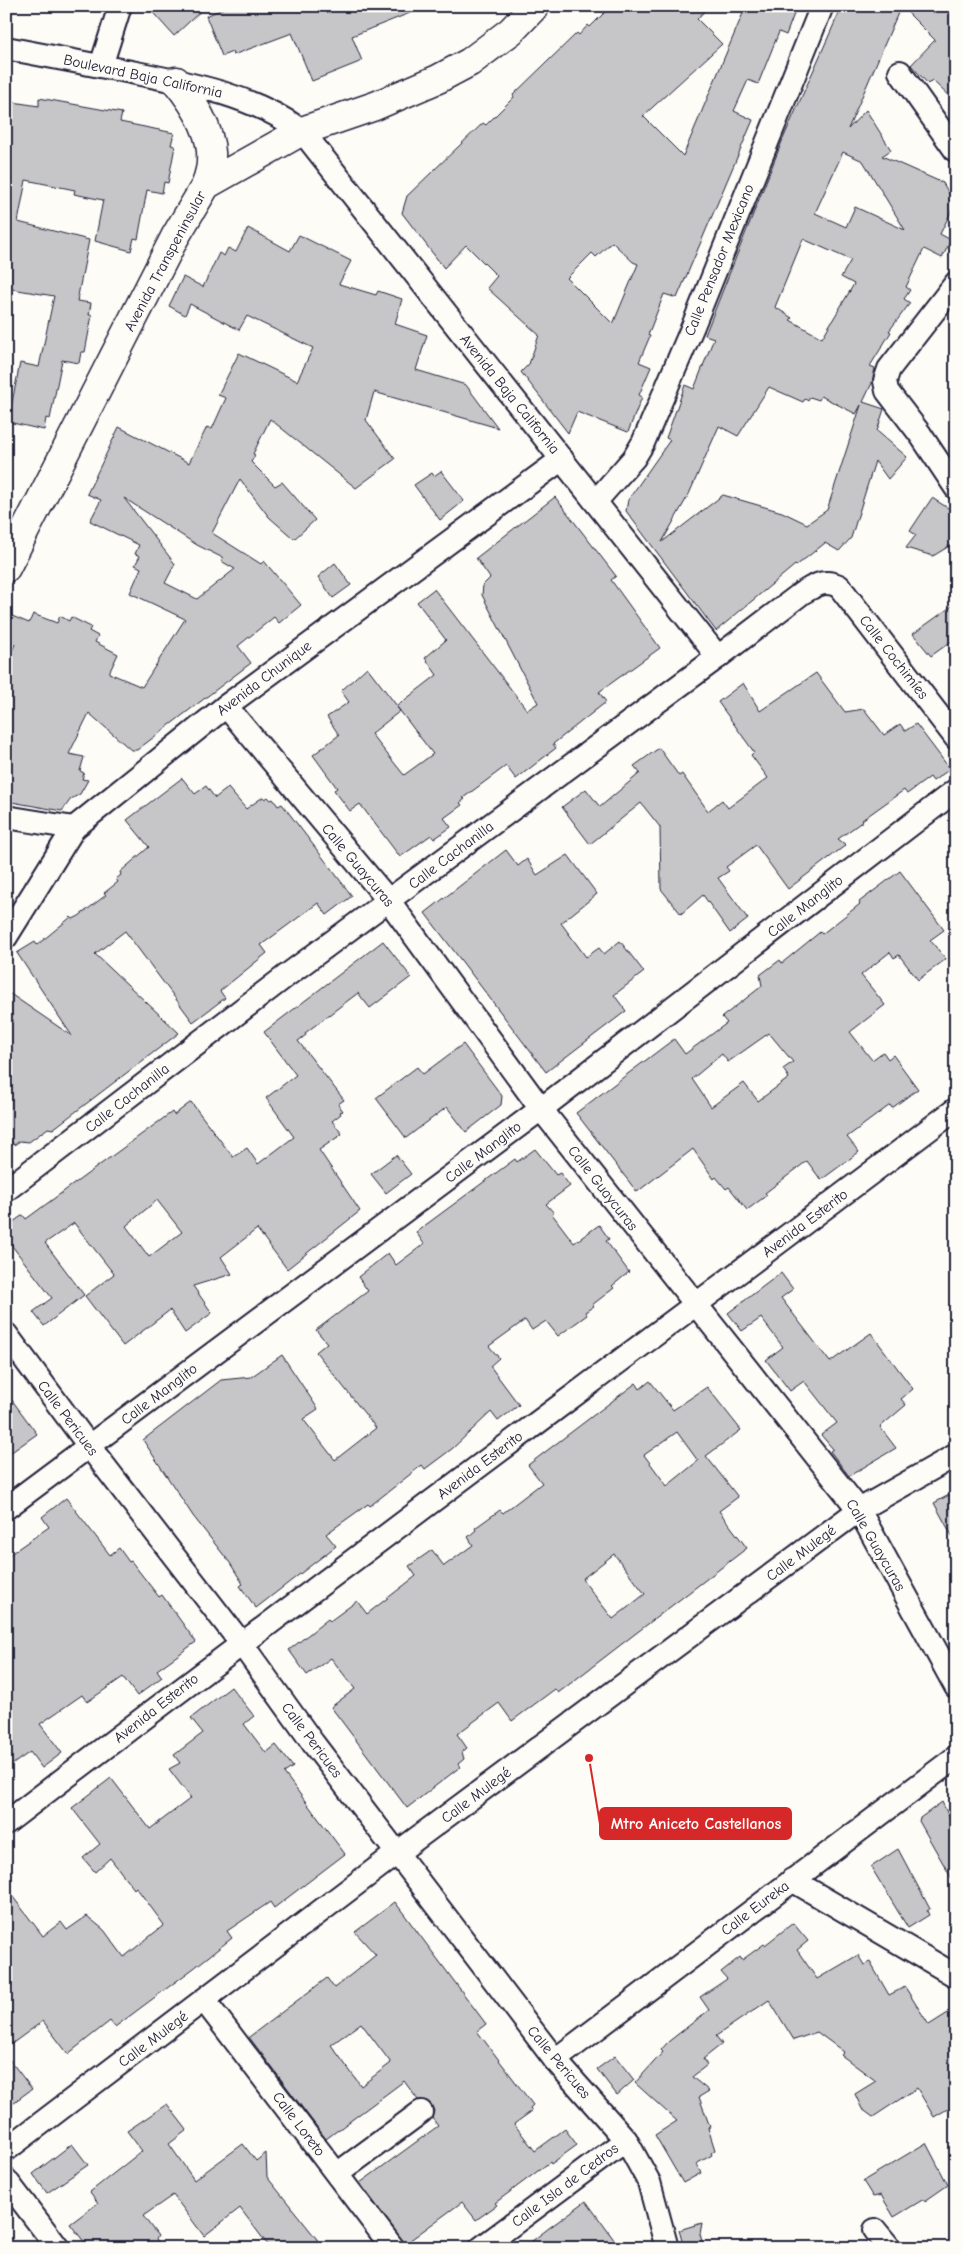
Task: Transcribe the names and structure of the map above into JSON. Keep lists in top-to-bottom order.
{
  "streets": {
    "main road": ["Avenida Transpeninsular"],
    "street": [
      "Boulevard Baja California",
      "Calle Pensador Mexicano",
      "Avenida Baja California",
      "Calle Cochimíes",
      "Avenida Chunique",
      "Calle Cachanilla",
      "Calle Guaycuras",
      "Calle Manglito",
      "Avenida Esterito",
      "Calle Pericues",
      "Calle Mulegé",
      "Calle Eureka",
      "Calle Loreto",
      "Calle Isla de Cedros"
    ]
  },
  "crossings": [
    ["Boulevard Baja California", "Avenida Transpeninsular"],
    ["Boulevard Baja California", "Avenida Baja California"],
    ["Calle Pensador Mexicano", "Avenida Baja California"],
    ["Avenida Transpeninsular", "Avenida Baja California"],
    ["Avenida Baja California", "Avenida Chunique"],
    ["Avenida Baja California", "Calle Cachanilla"],
    ["Calle Cochimíes", "Calle Cachanilla"],
    ["Avenida Chunique", "Calle Guaycuras"],
    ["Calle Cachanilla", "Calle Guaycuras"],
    ["Calle Guaycuras", "Calle Manglito"],
    ["Calle Guaycuras", "Avenida Esterito"],
    ["Calle Guaycuras", "Calle Mulegé"],
    ["Calle Manglito", "Calle Pericues"],
    ["Avenida Esterito", "Calle Pericues"],
    ["Calle Pericues", "Calle Mulegé"],
    ["Calle Pericues", "Calle Eureka"],
    ["Calle Pericues", "Calle Isla de Cedros"],
    ["Calle Mulegé", "Calle Loreto"]
  ],
  "places": ["Mtro Aniceto Castellanos"]
}
